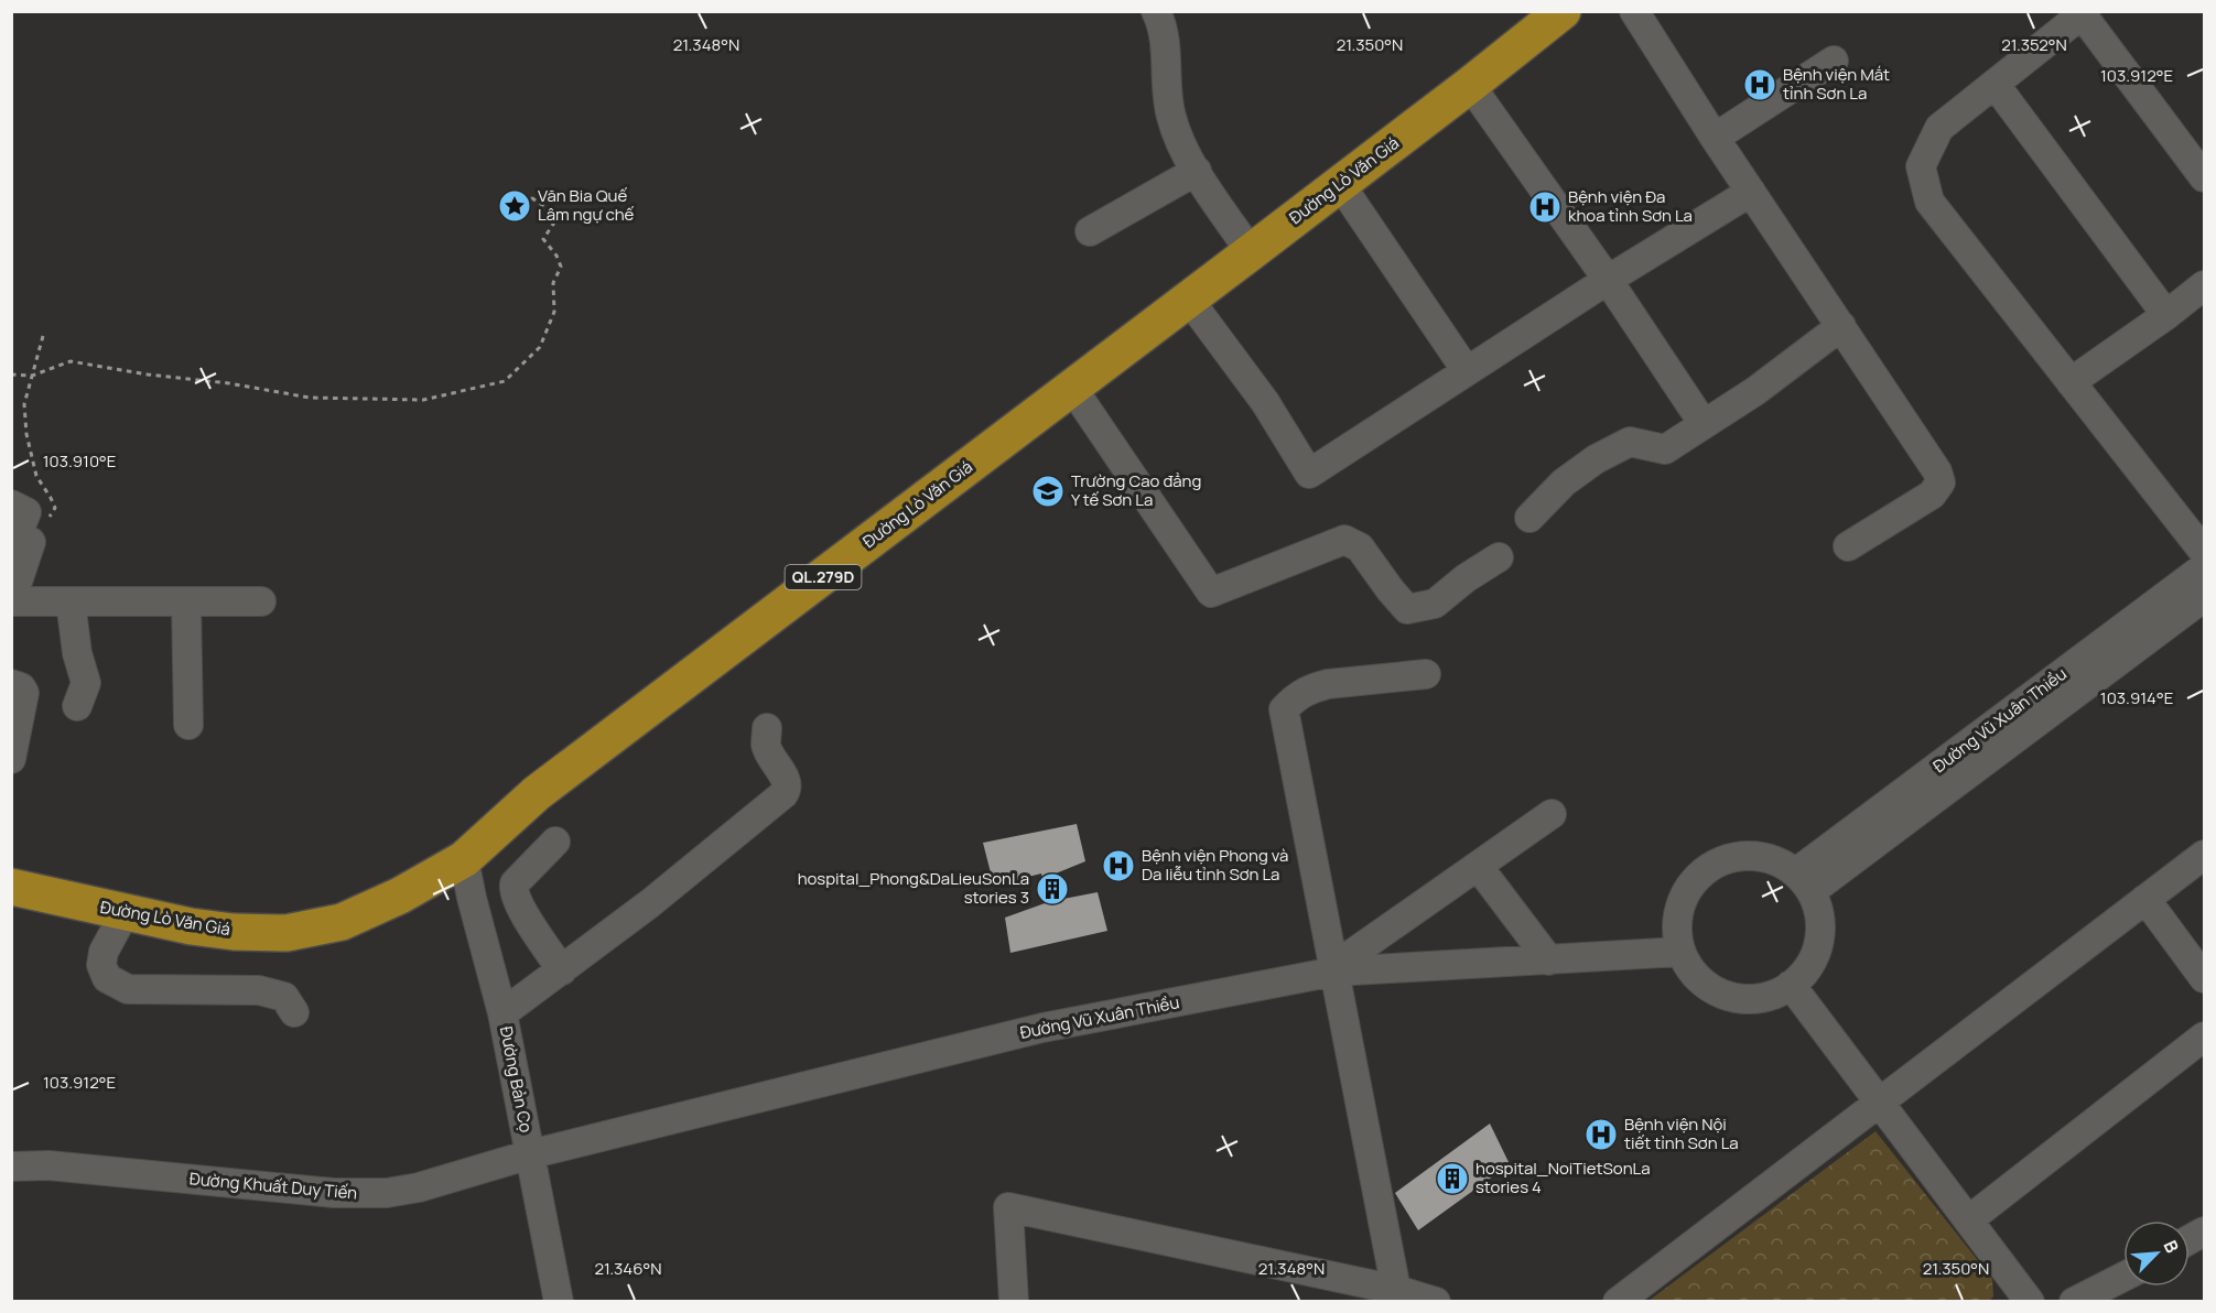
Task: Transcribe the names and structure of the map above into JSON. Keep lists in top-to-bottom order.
{
  "streets": {
    "highway": ["Đường Lò Văn Giá", "QL.279D"],
    "street": ["Đường Vũ Xuân Thiều", "Đường Bản Cọ", "Đường Khuất Duy Tiến"]
  },
  "crossings": [
    ["Đường Lò Văn Giá", "Đường Bản Cọ"],
    ["Đường Vũ Xuân Thiều", "Đường Bản Cọ"],
    ["Đường Vũ Xuân Thiều", "Đường Khuất Duy Tiến"],
    ["Đường Bản Cọ", "Đường Khuất Duy Tiến"]
  ],
  "places": {
    "hospital": [
      "Bệnh viện Mắt tỉnh Sơn La",
      "Bệnh viện Đa khoa tỉnh Sơn La",
      "Bệnh viện Phong và Da liễu tỉnh Sơn La",
      "Bệnh viện Nội tiết tỉnh Sơn La"
    ],
    "place": ["Văn Bia Quế Lâm ngự chế"],
    "school or university": ["Trường Cao đẳng Y tế Sơn La"],
    "building": ["hospital_Phong&DaLieuSonLa stories 3", "hospital_NoiTietSonLa stories 4"]
  },
  "north": "top right",
  "coordinates": [
    "21.348°N",
    "21.350°N",
    "21.352°N",
    "103.912°E",
    "103.910°E",
    "103.914°E",
    "21.346°N"
  ]
}
